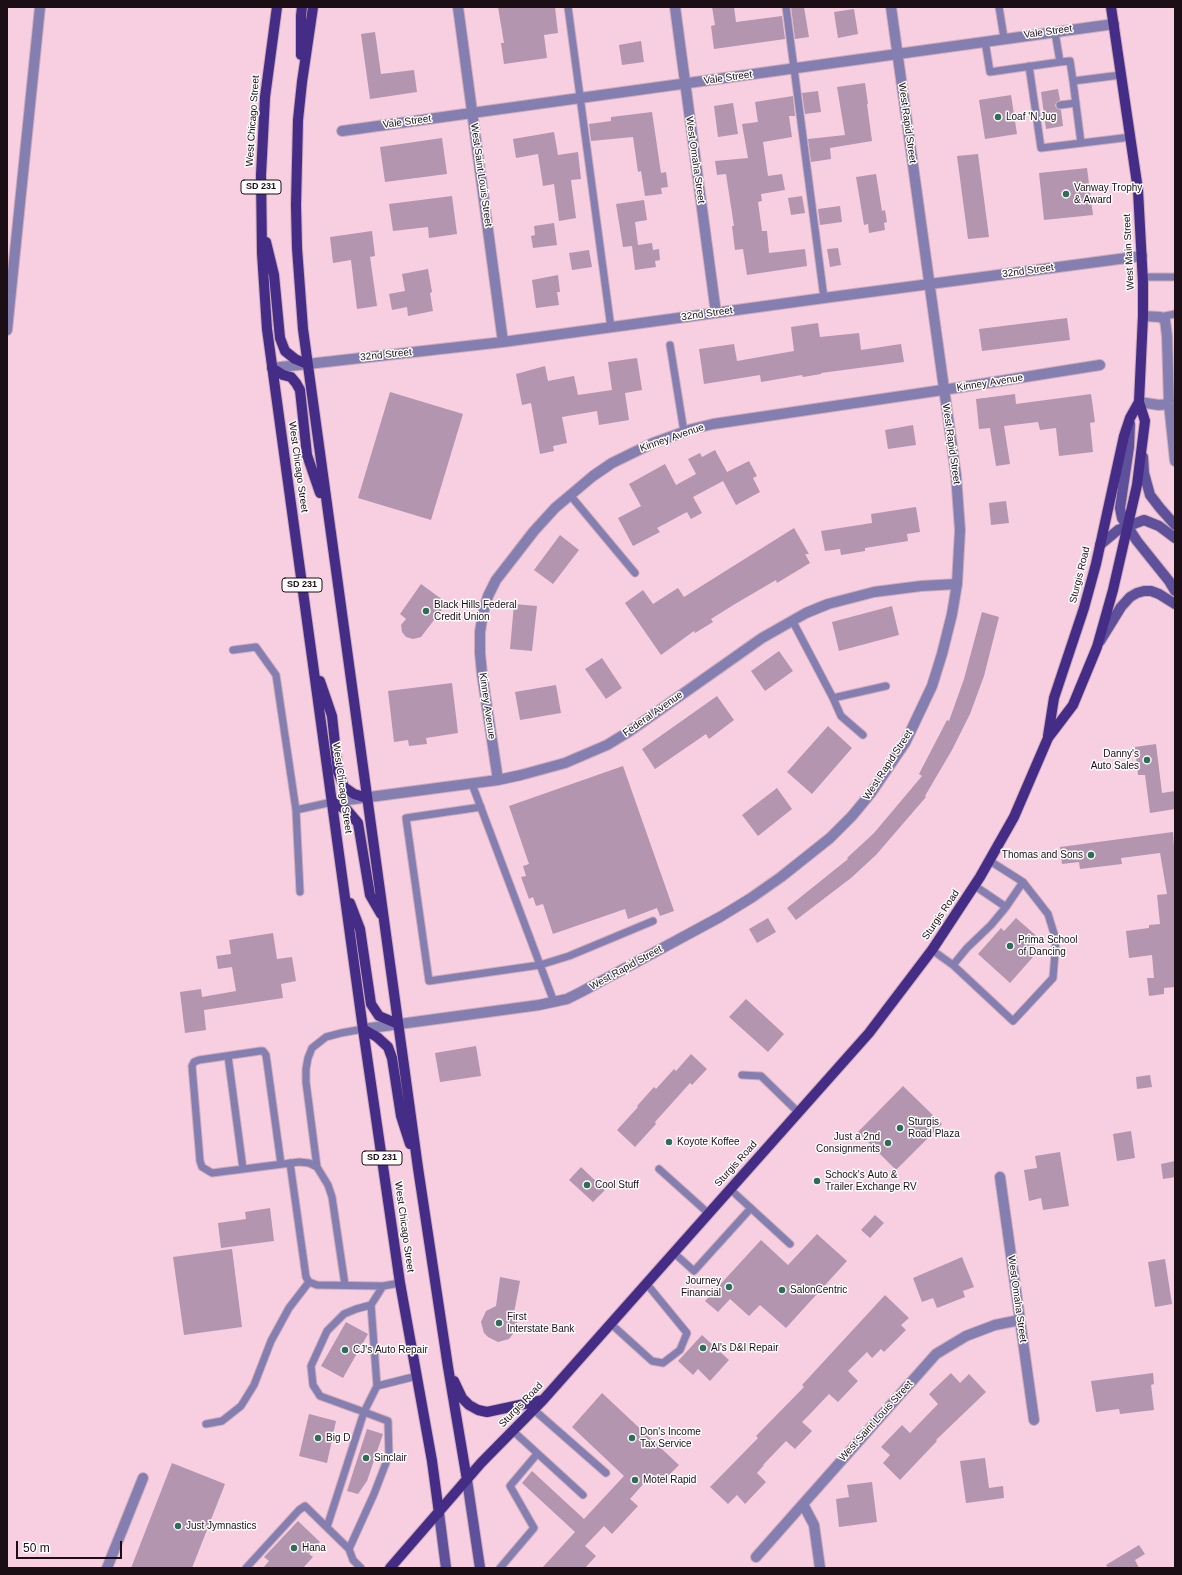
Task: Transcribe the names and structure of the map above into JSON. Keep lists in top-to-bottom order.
{
  "streets": {
    "main road": [
      "West Chicago Street",
      "SD 231",
      "West Main Street",
      "Sturgis Road"
    ],
    "street": [
      "Vale Street",
      "West Rapid Street",
      "West Omaha Street",
      "West Saint Louis Street",
      "32nd Street",
      "Kinney Avenue",
      "Federal Avenue"
    ]
  },
  "crossings": [
    ["Vale Street", "West Rapid Street"],
    ["Vale Street", "West Omaha Street"],
    ["Vale Street", "West Saint Louis Street"],
    ["Vale Street", "West Main Street"],
    ["West Chicago Street", "West Rapid Street"],
    ["West Chicago Street", "32nd Street"],
    ["West Chicago Street", "Sturgis Road"],
    ["West Chicago Street", "Federal Avenue"],
    ["West Rapid Street", "SD 231"],
    ["West Rapid Street", "32nd Street"],
    ["West Rapid Street", "Kinney Avenue"],
    ["West Rapid Street", "Federal Avenue"],
    ["West Omaha Street", "West Saint Louis Street"],
    ["West Omaha Street", "32nd Street"],
    ["West Saint Louis Street", "32nd Street"],
    ["SD 231", "32nd Street"],
    ["SD 231", "Sturgis Road"],
    ["SD 231", "Federal Avenue"],
    ["West Main Street", "32nd Street"],
    ["West Main Street", "Sturgis Road"],
    ["Kinney Avenue", "Federal Avenue"]
  ],
  "places": [
    "Loaf 'N Jug",
    "Vanway Trophy & Award",
    "Black Hills Federal Credit Union",
    "Danny's Auto Sales",
    "Thomas and Sons",
    "Prima School of Dancing",
    "Sturgis Road Plaza",
    "Koyote Koffee",
    "Just a 2nd Consignments",
    "Schock's Auto & Trailer Exchange RV",
    "Cool Stuff",
    "Journey Financial",
    "SalonCentric",
    "First Interstate Bank",
    "Al's D&I Repair",
    "CJ's Auto Repair",
    "Big D",
    "Don's Income Tax Service",
    "Sinclair",
    "Motel Rapid",
    "Just Jymnastics",
    "Hana"
  ],
  "scale_bar": "50 m"
}
